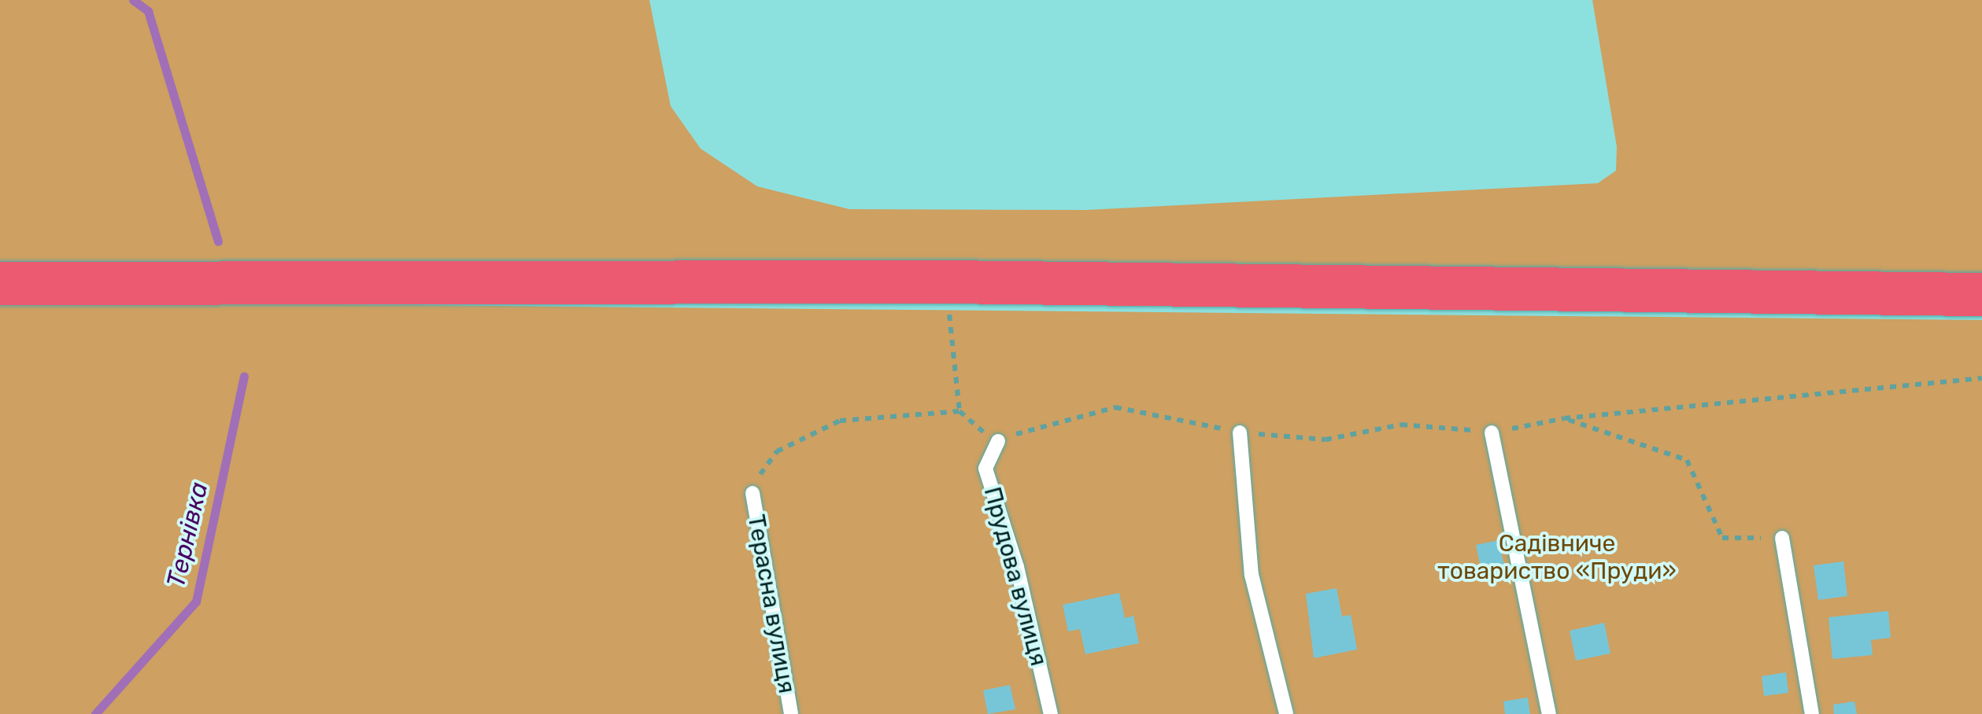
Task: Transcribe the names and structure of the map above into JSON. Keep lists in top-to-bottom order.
{
  "streets": {
    "lane": ["Прудова вулиця", "Терасна вулиця"]
  },
  "water": ["Тернівка"],
  "parks": ["Садівниче товариство «Пруди»"]
}
